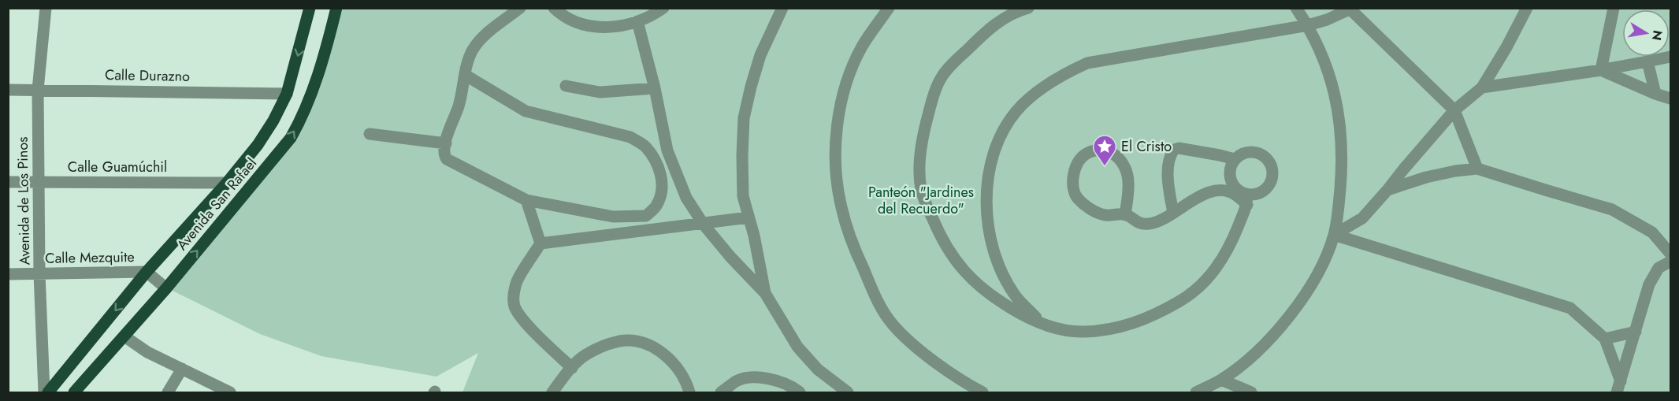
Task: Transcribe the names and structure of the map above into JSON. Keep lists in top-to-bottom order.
{
  "streets": {
    "main road": ["Avenida San Rafael"],
    "street": [
      "Calle Durazno",
      "Calle Guamúchil",
      "Avenida de Los Pinos",
      "Calle Mezquite"
    ]
  },
  "crossings": [
    ["Calle Durazno", "Avenida de Los Pinos"],
    ["Calle Durazno", "Avenida San Rafael"],
    ["Calle Guamúchil", "Avenida de Los Pinos"],
    ["Calle Guamúchil", "Avenida San Rafael"],
    ["Avenida de Los Pinos", "Calle Mezquite"],
    ["Avenida San Rafael", "Calle Mezquite"]
  ],
  "parks": ["Panteón \"Jardines del Recuerdo\""],
  "places": {
    "place": ["El Cristo"]
  },
  "north": "right"
}
